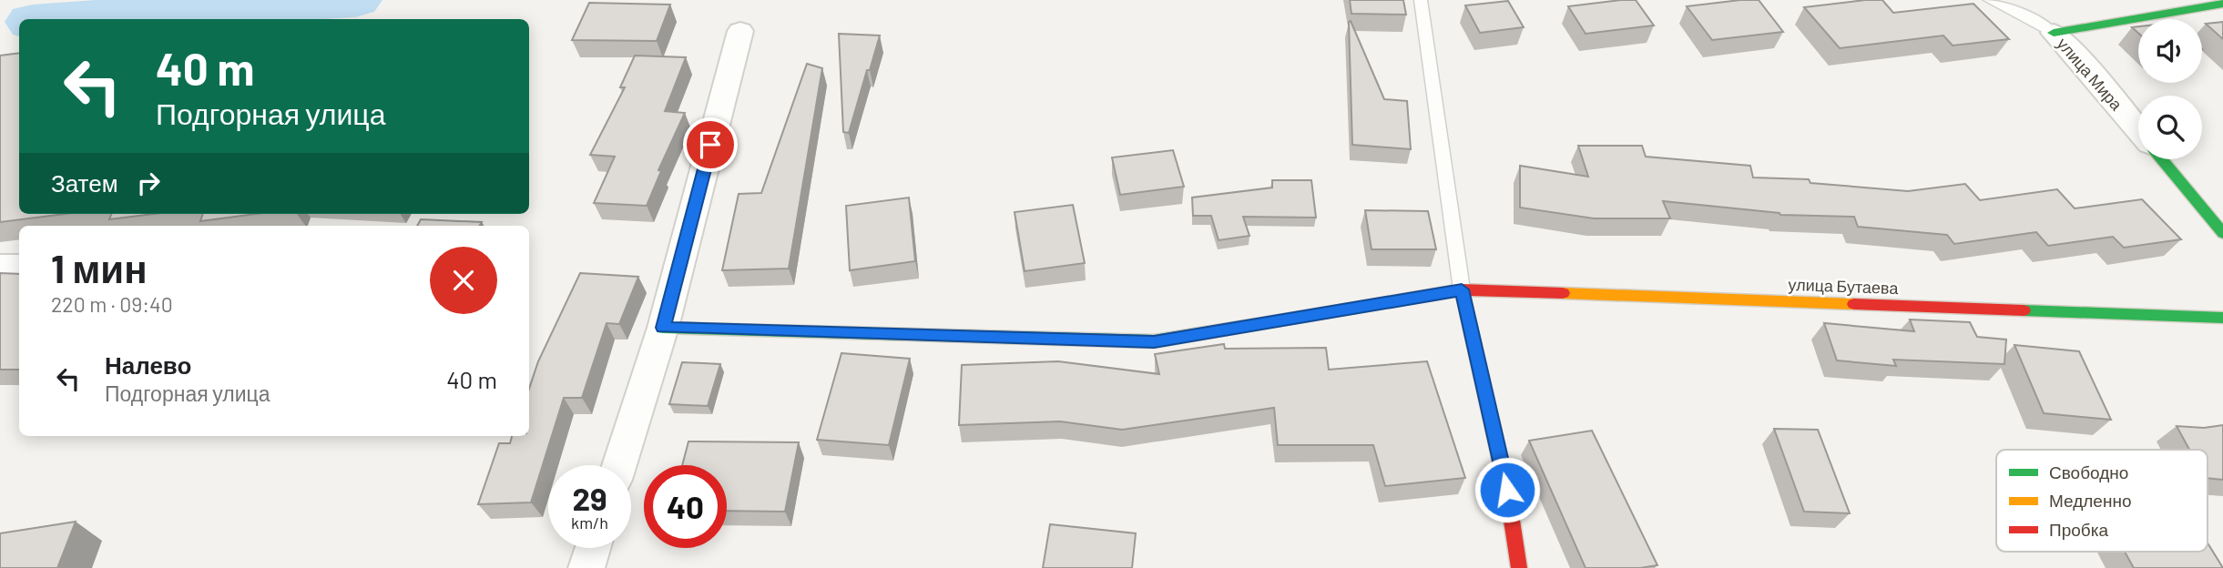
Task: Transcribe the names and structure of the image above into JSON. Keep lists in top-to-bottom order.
{
  "streets": {
    "street": ["улица Мира", "улица Бутаева"]
  },
  "legend": ["Свободно", "Медленно", "Пробка"],
  "page": {
    "turn": ["40 m", "Подгорная улица"],
    "then": "Затем",
    "heading": ["1 мин", "220 m · 09:40"],
    "list": [
      {
        "name": "Налево",
        "note": "Подгорная улица",
        "value": "40 m"
      }
    ],
    "speed": "29 km/h",
    "limit": "40"
  }
}
